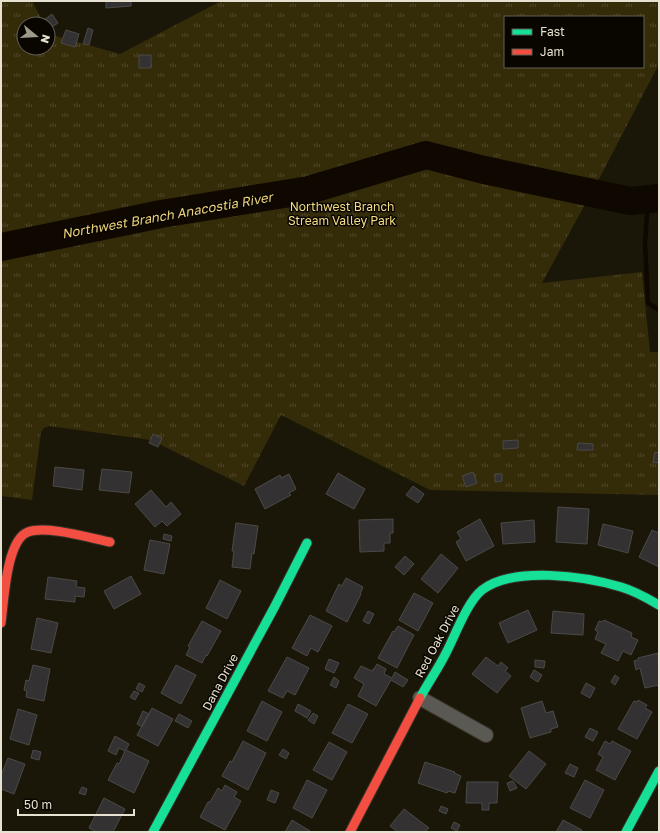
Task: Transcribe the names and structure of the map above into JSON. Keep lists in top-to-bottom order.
{
  "streets": {
    "street": ["Red Oak Drive", "Dana Drive"]
  },
  "water": ["Northwest Branch Anacostia River"],
  "parks": ["Northwest Branch Stream Valley Park"],
  "legend": ["Fast", "Jam"],
  "scale_bar": "50 m",
  "north": "right"
}
